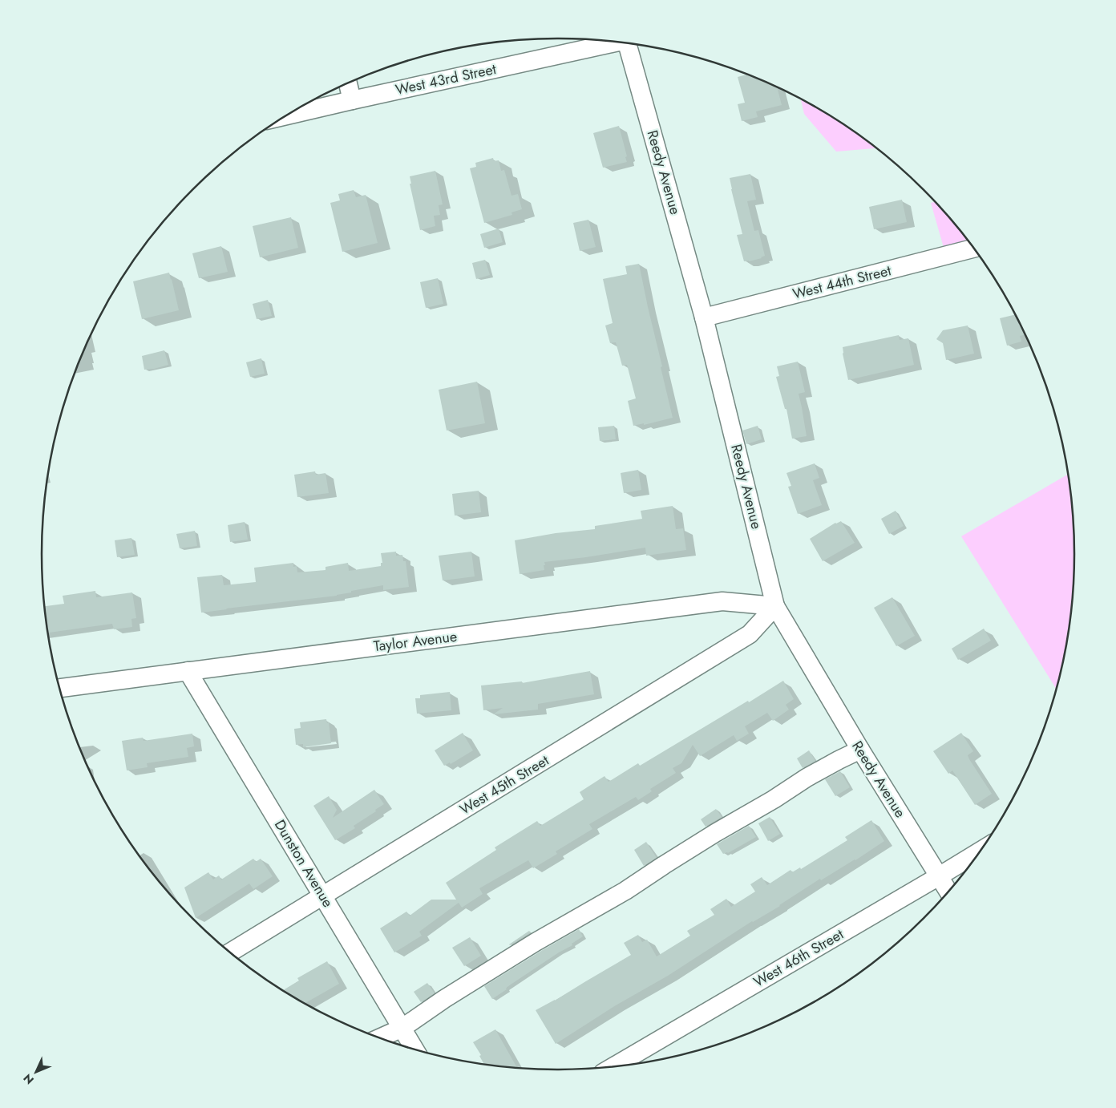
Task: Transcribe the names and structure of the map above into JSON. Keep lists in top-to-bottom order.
{
  "streets": {
    "street": [
      "West 43rd Street",
      "Reedy Avenue",
      "West 44th Street",
      "Taylor Avenue",
      "West 45th Street",
      "Dunston Avenue",
      "West 46th Street"
    ]
  },
  "crossings": [
    ["Reedy Avenue", "West 44th Street"],
    ["Reedy Avenue", "Taylor Avenue"],
    ["Reedy Avenue", "West 45th Street"],
    ["Reedy Avenue", "West 46th Street"],
    ["Taylor Avenue", "West 45th Street"],
    ["Taylor Avenue", "Dunston Avenue"],
    ["West 45th Street", "Dunston Avenue"]
  ],
  "north": "bottom left"
}
